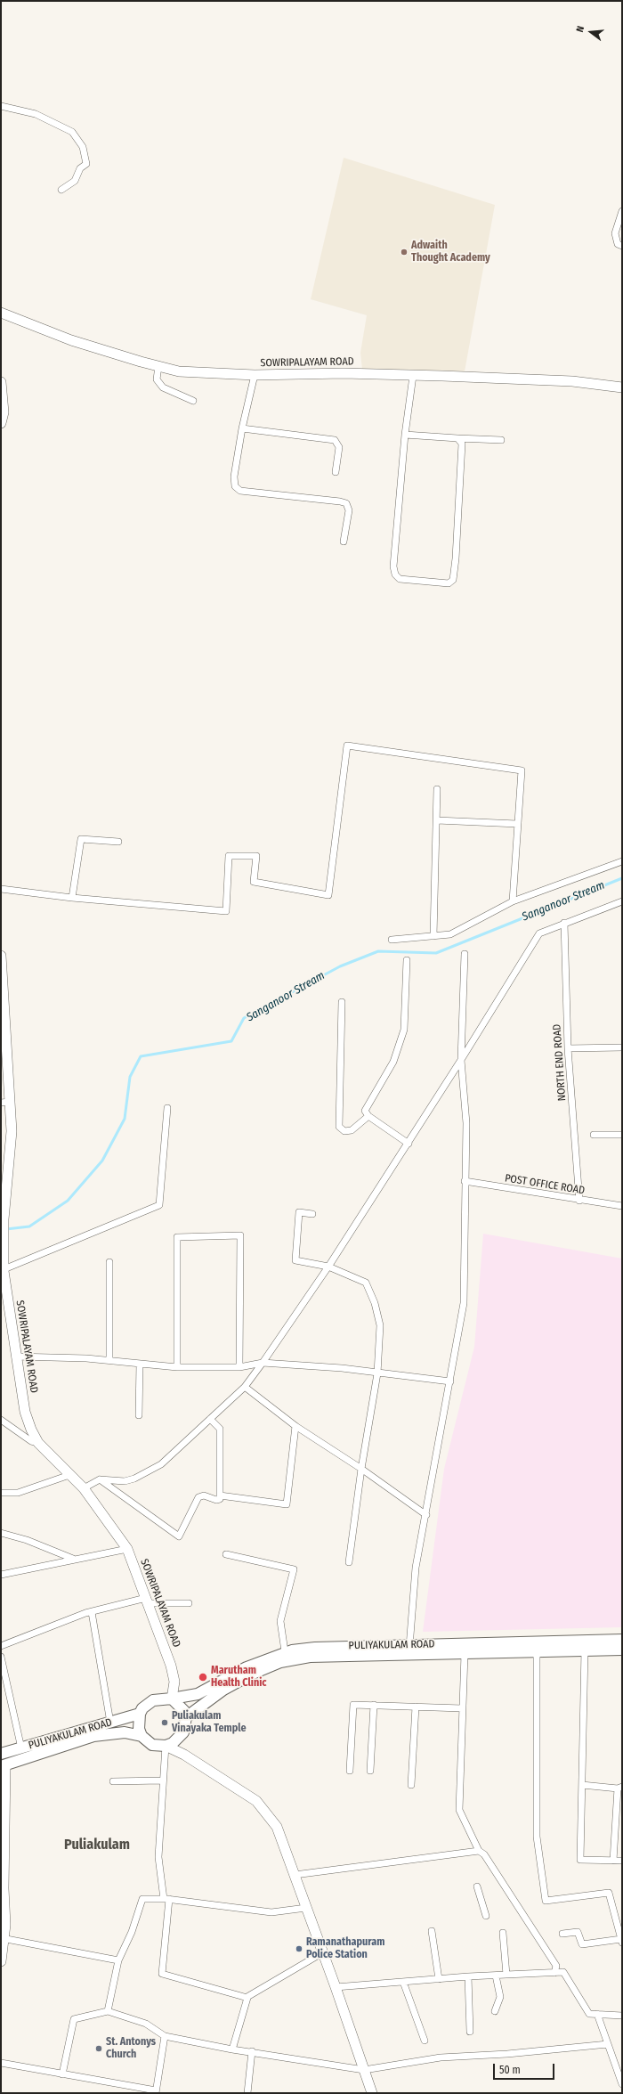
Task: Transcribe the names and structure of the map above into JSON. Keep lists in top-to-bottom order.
{
  "streets": {
    "main road": ["PULIYAKULAM ROAD"],
    "street": ["SOWRIPALAYAM ROAD", "NORTH END ROAD", "POST OFFICE ROAD"]
  },
  "crossings": [
    ["SOWRIPALAYAM ROAD", "PULIYAKULAM ROAD"],
    ["NORTH END ROAD", "POST OFFICE ROAD"]
  ],
  "districts": ["Puliakulam"],
  "water": ["Sanganoor Stream"],
  "places": [
    "Adwaith Thought Academy",
    "Marutham Health Clinic",
    "Puliakulam Vinayaka Temple",
    "Ramanathapuram Police Station",
    "St. Antonys Church"
  ],
  "scale_bar": "50 m",
  "north": "left"
}
